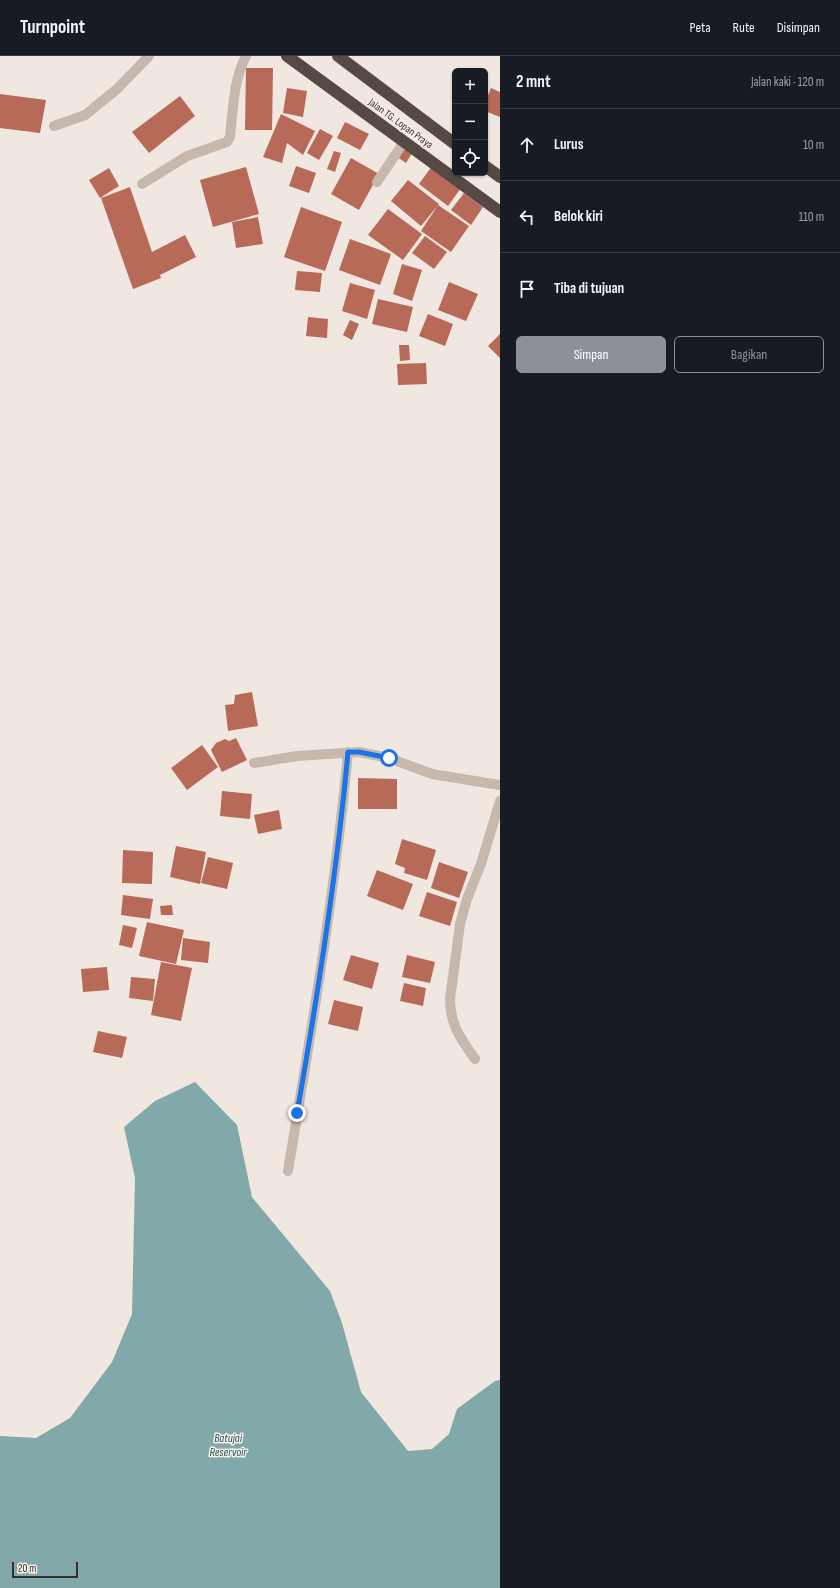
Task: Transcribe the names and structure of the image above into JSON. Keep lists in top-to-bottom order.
{
  "streets": {
    "highway": ["Jalan TG. Lopan Praya"]
  },
  "water": ["Batujai Reservoir"],
  "scale_bar": "20 m",
  "page": {
    "header": "Turnpoint",
    "nav": ["Peta", "Rute", "Disimpan"],
    "heading": ["2 mnt", "Jalan kaki · 120 m"],
    "map_buttons": ["+", "−"],
    "list": [
      ["Lurus", "10 m"],
      ["Belok kiri", "110 m"],
      "Tiba di tujuan"
    ],
    "buttons": ["Simpan", "Bagikan"],
    "scale": "20 m"
  }
}
